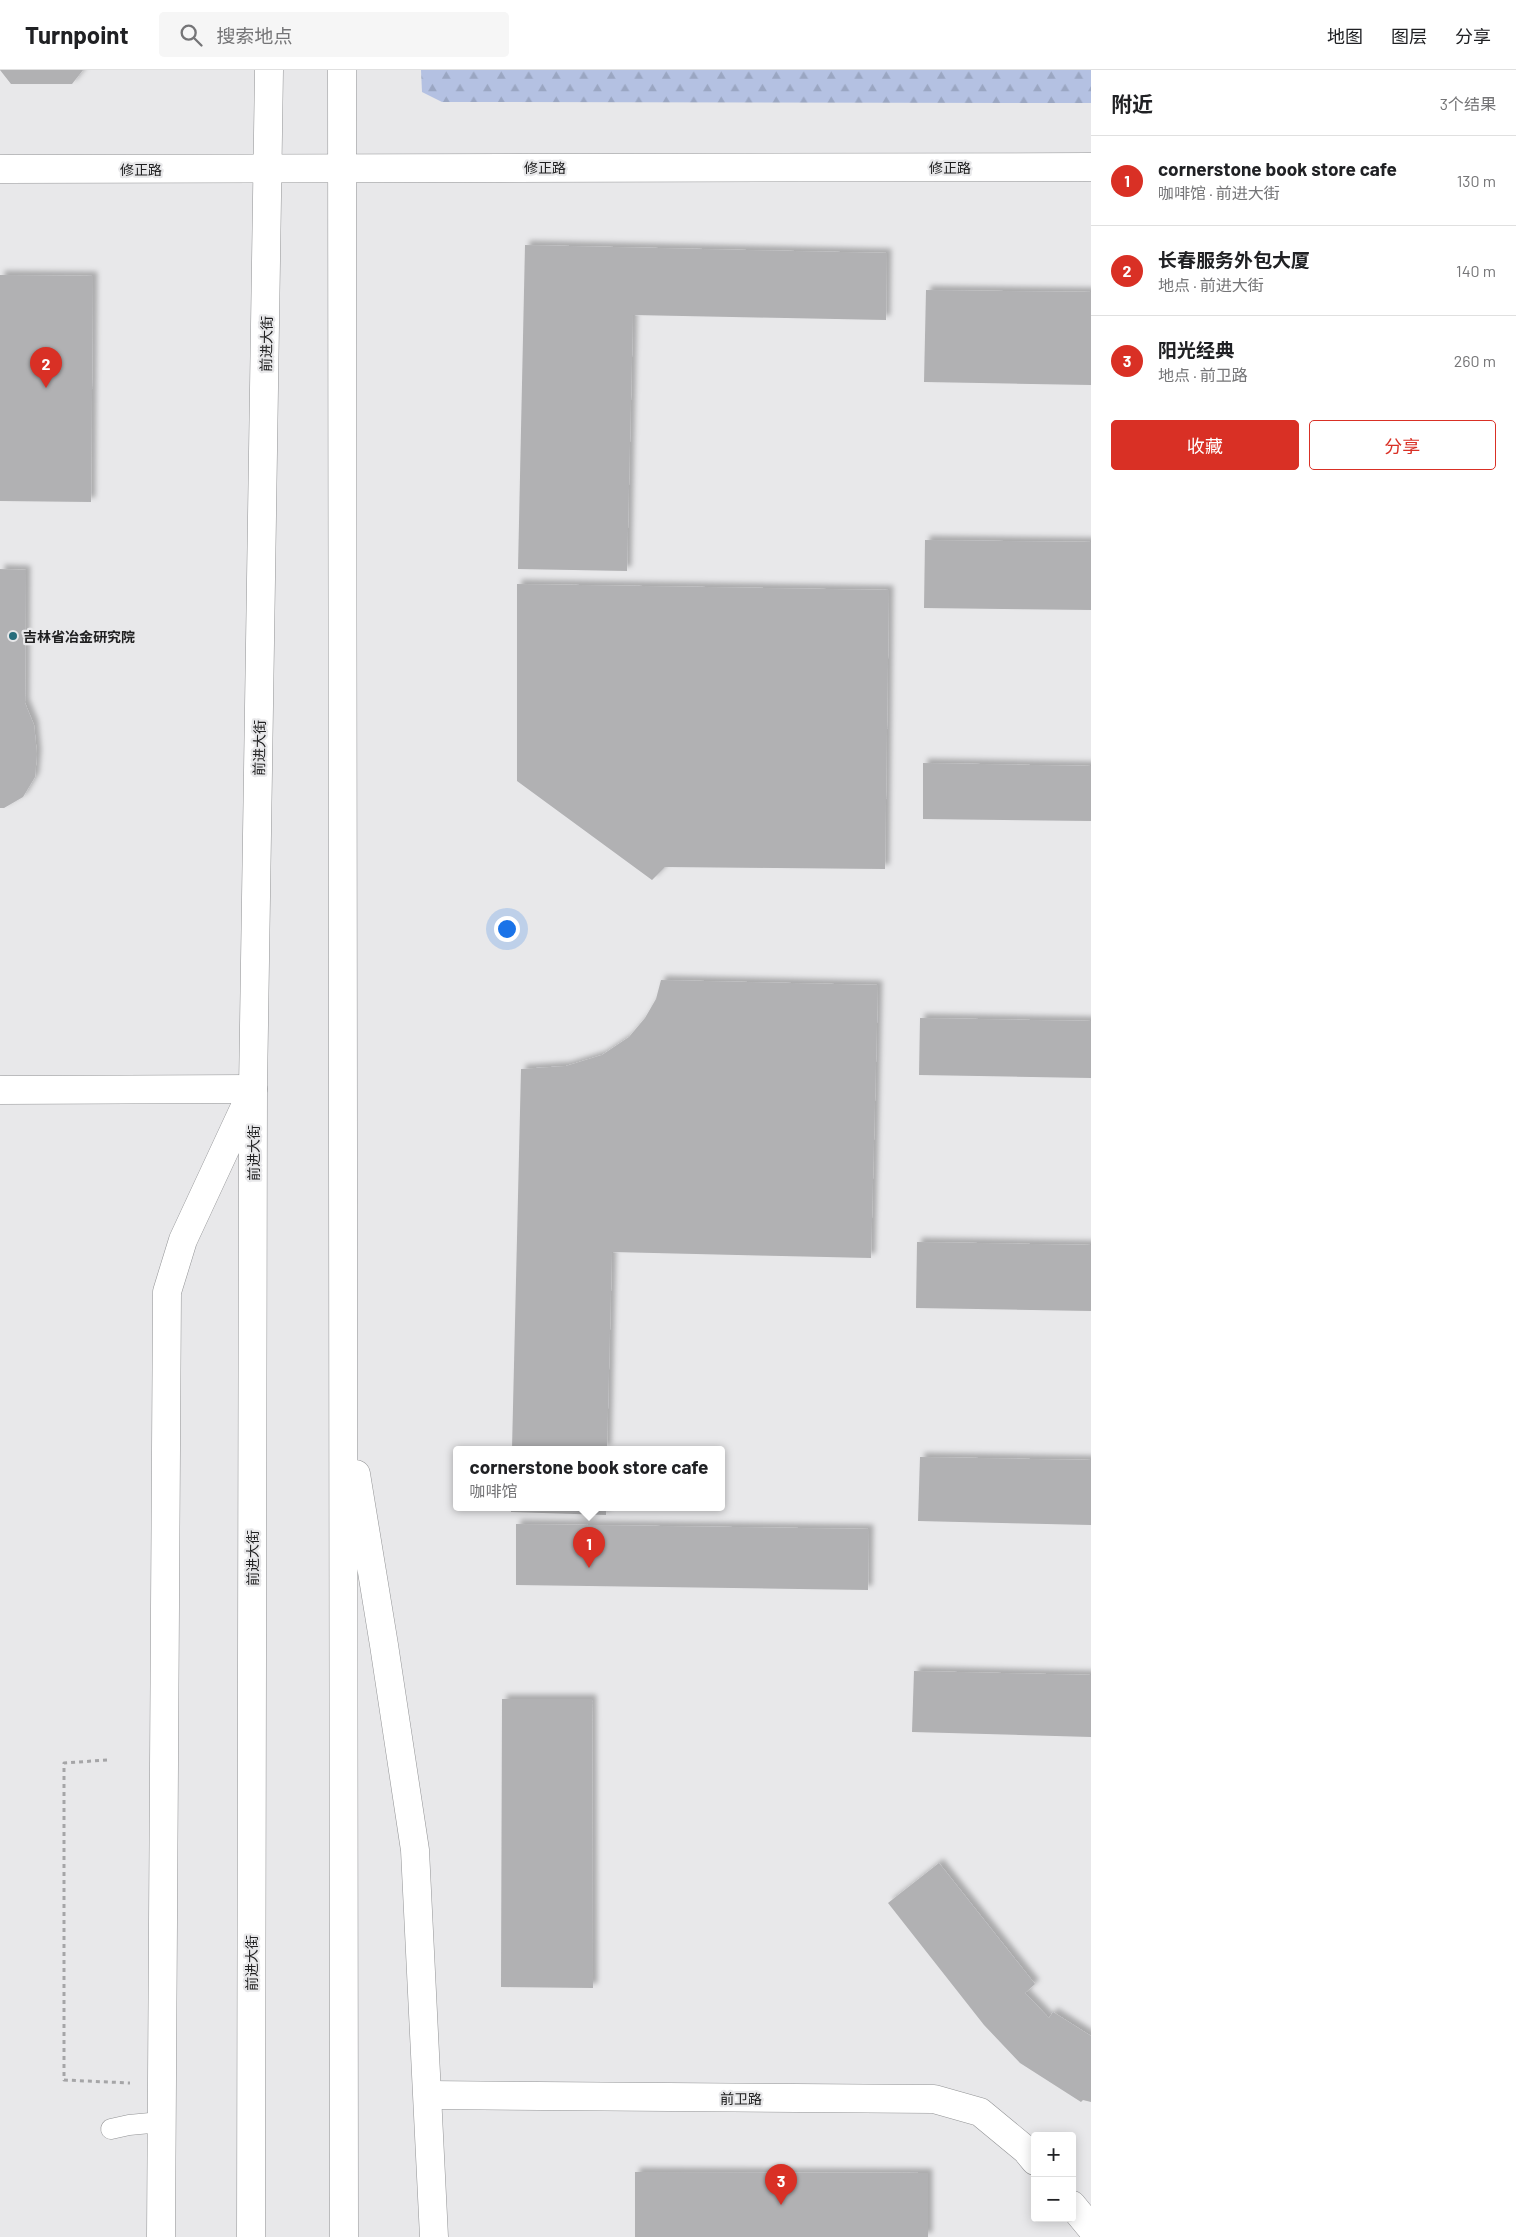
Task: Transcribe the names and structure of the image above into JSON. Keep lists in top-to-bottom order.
{
  "streets": {
    "main road": ["修正路", "前进大街", "前卫路"]
  },
  "crossings": [
    ["修正路", "前进大街"]
  ],
  "places": ["吉林省冶金研究院"],
  "page": {
    "header": "Turnpoint",
    "search": "搜索地点",
    "nav": ["地图", "图层", "分享"],
    "heading": ["附近", "3个结果"],
    "list": [
      {
        "mark": "1",
        "name": "cornerstone book store cafe",
        "note": "咖啡馆 · 前进大街",
        "value": "130 m"
      },
      {
        "mark": "2",
        "name": "长春服务外包大厦",
        "note": "地点 · 前进大街",
        "value": "140 m"
      },
      {
        "mark": "3",
        "name": "阳光经典",
        "note": "地点 · 前卫路",
        "value": "260 m"
      }
    ],
    "pins": ["2", "1", "3"],
    "buttons": ["收藏", "分享"],
    "popup": ["cornerstone book store cafe", "咖啡馆"],
    "map_buttons": ["+", "−"]
  }
}
